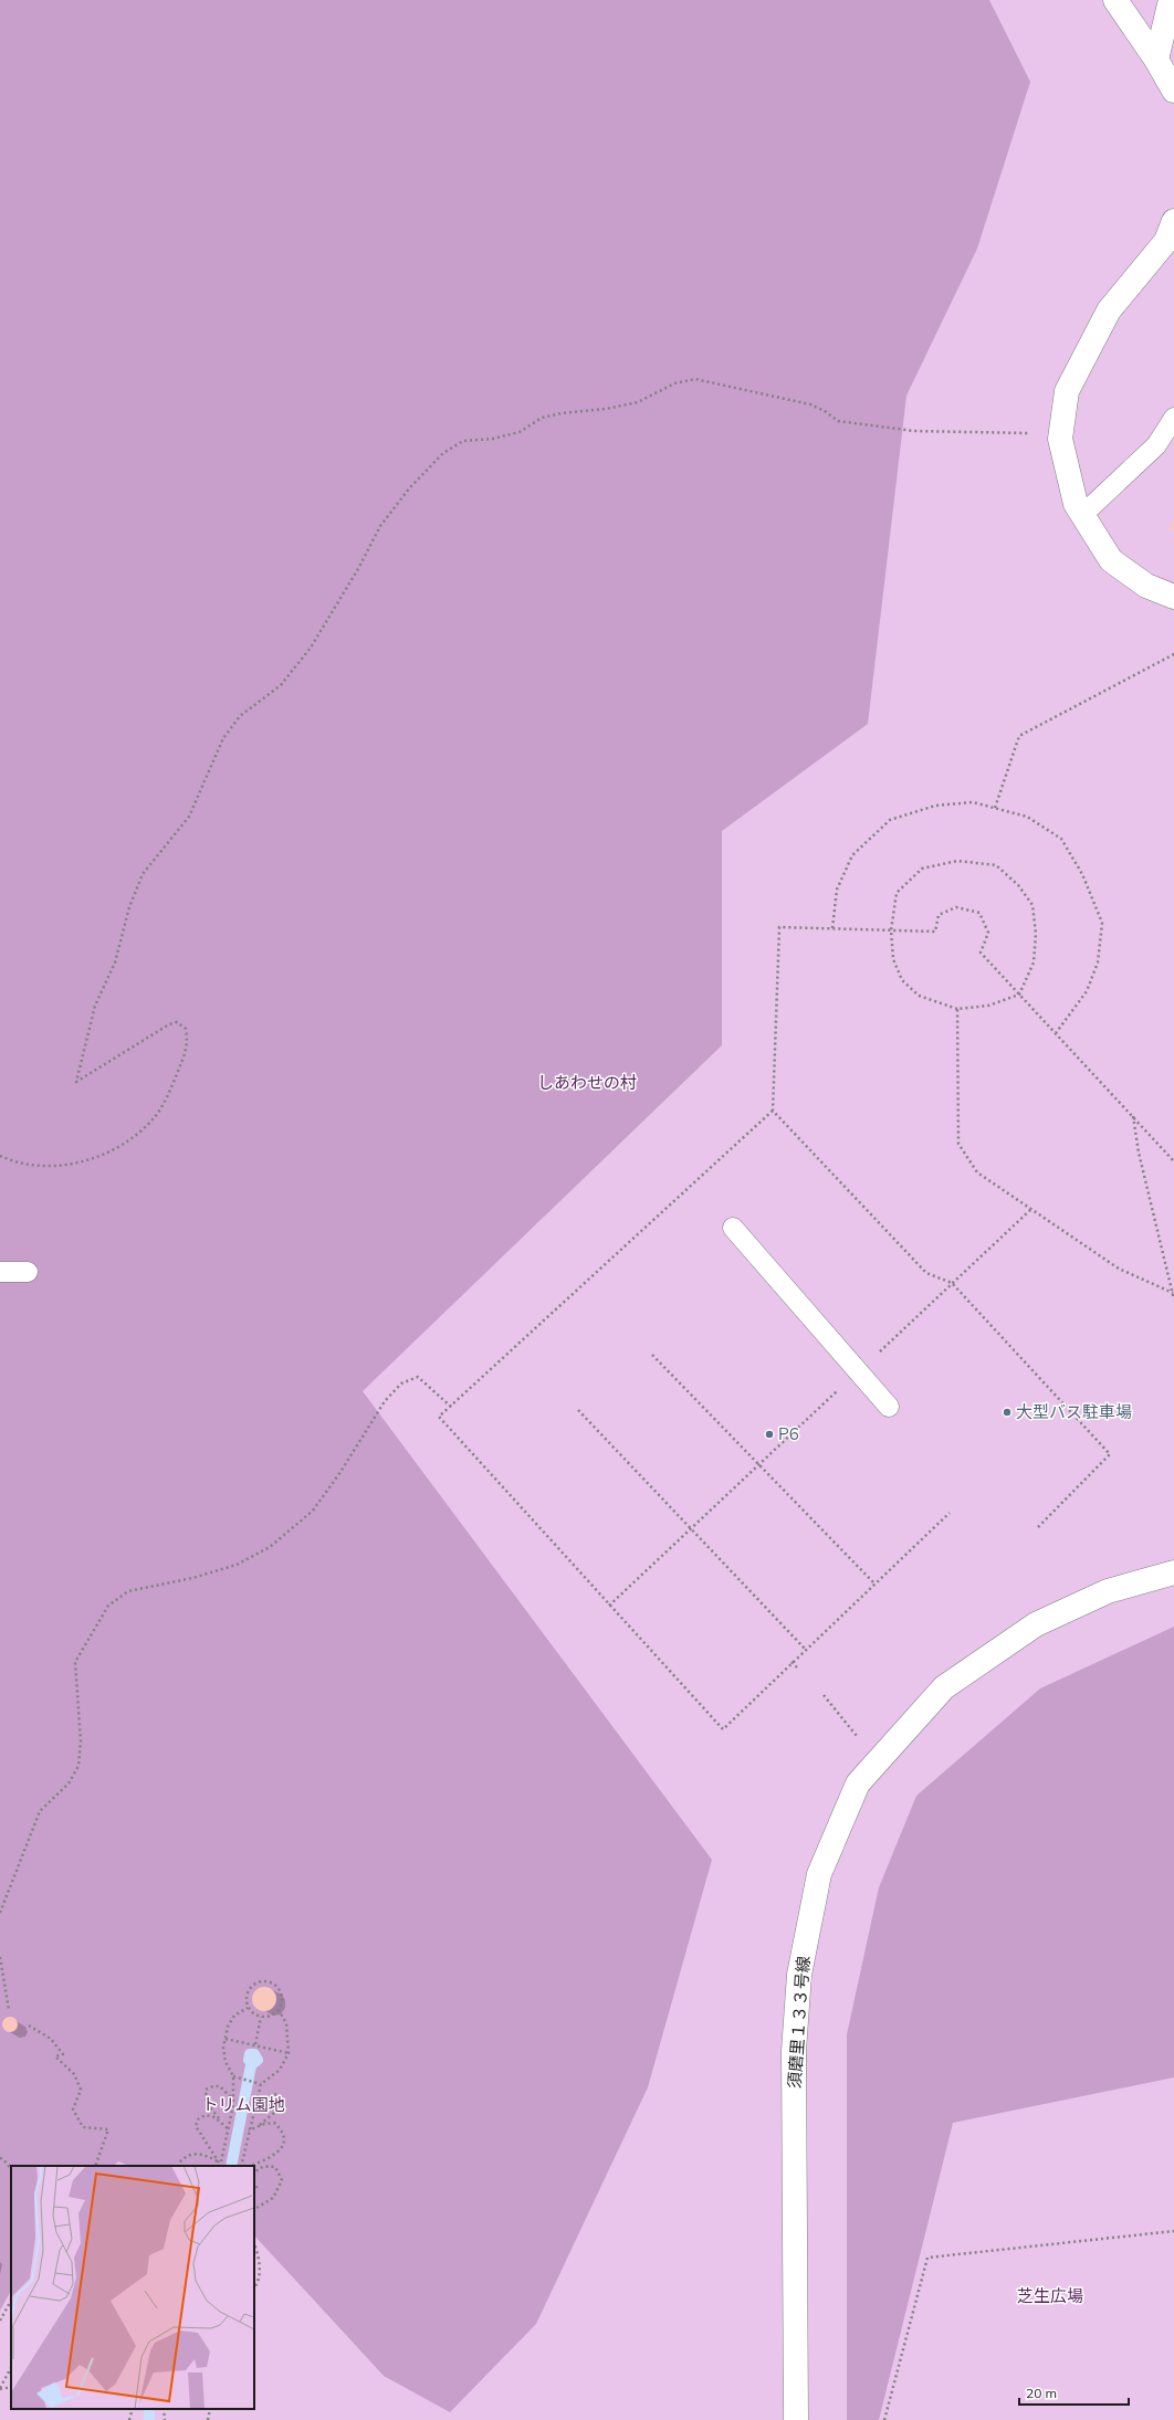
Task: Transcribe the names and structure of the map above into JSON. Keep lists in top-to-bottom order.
{
  "streets": {
    "street": ["須磨里１３３号線"]
  },
  "parks": ["しあわせの村", "トリム園地", "芝生広場"],
  "places": ["大型バス駐車場", "P6"],
  "scale_bar": "20 m"
}
